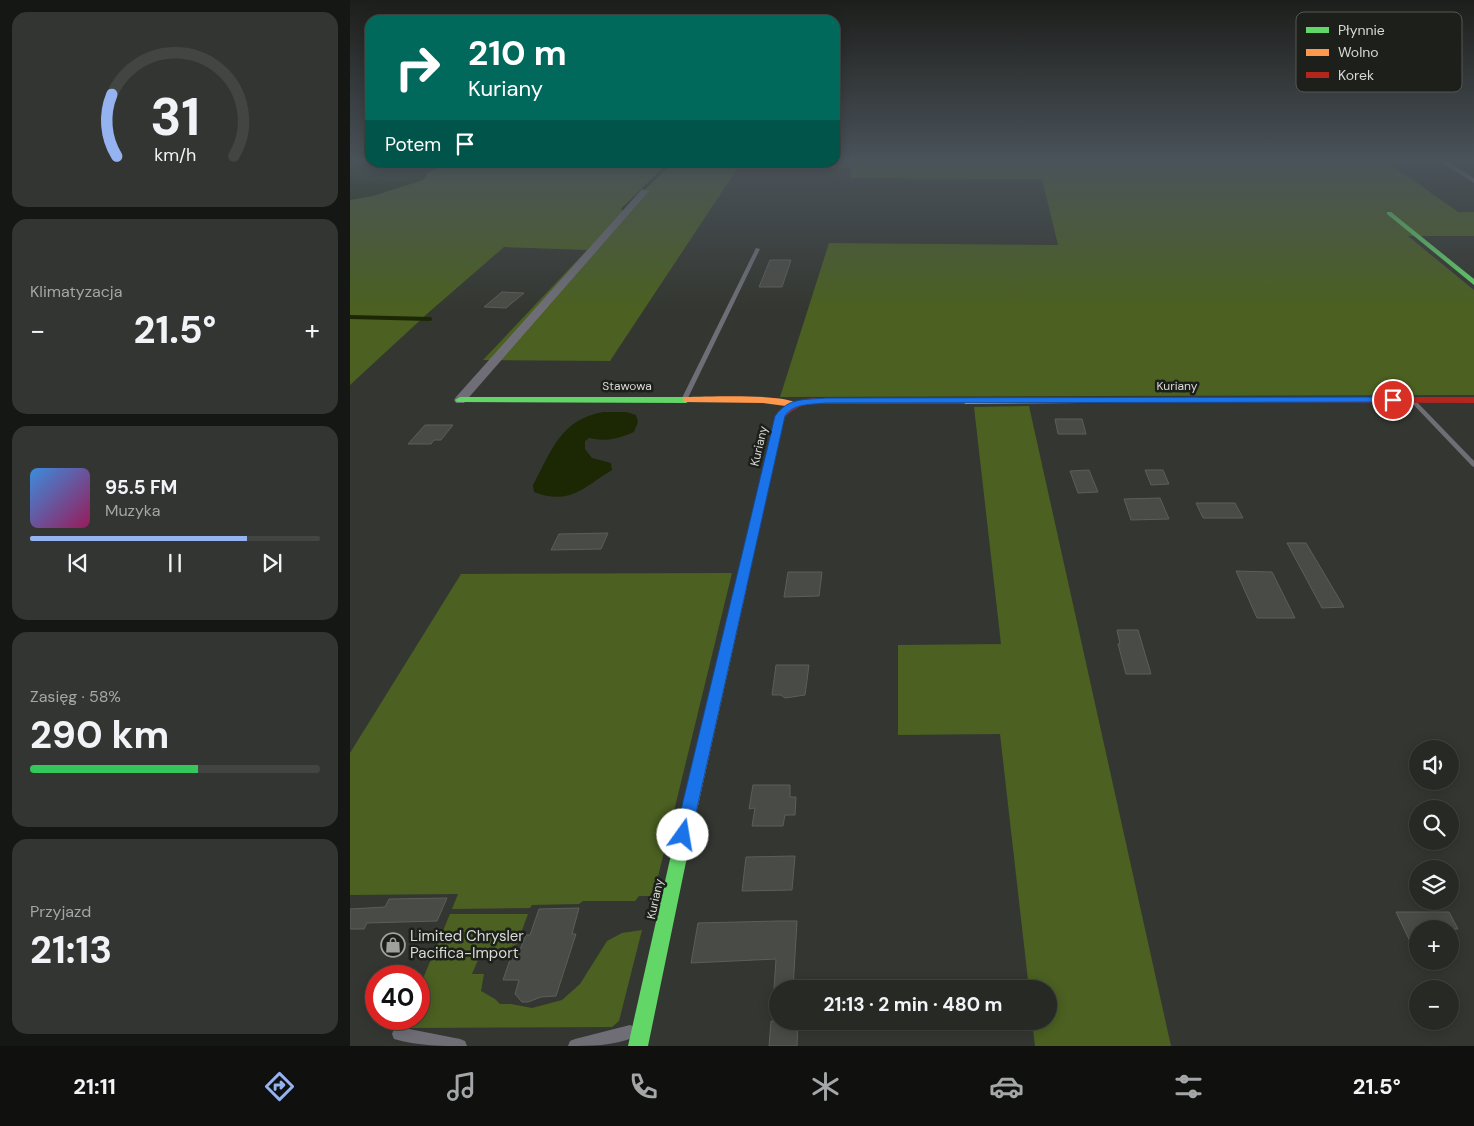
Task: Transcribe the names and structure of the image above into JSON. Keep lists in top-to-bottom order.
{
  "streets": {
    "street": ["Stawowa", "Kuriany"]
  },
  "crossings": [
    ["Stawowa", "Kuriany"]
  ],
  "places": {
    "shop": ["Limited Chrysler Pacifica-Import"]
  },
  "legend": ["Płynnie", "Wolno", "Korek"],
  "page": {
    "turn": ["210 m", "Kuriany"],
    "then": "Potem",
    "tile": [
      "Klimatyzacja",
      ["Zasięg · 58%", "290 km"],
      ["Przyjazd", "21:13"]
    ],
    "heat": ["−", "21.5°", "+"],
    "song": ["95.5 FM", "Muzyka"],
    "map_buttons": ["+", "−"],
    "limit": "40",
    "trip": "21:13 · 2 min · 480 m",
    "tabs": ["21:11", "21.5°"],
    "gauge": ["31", "km/h"]
  }
}
